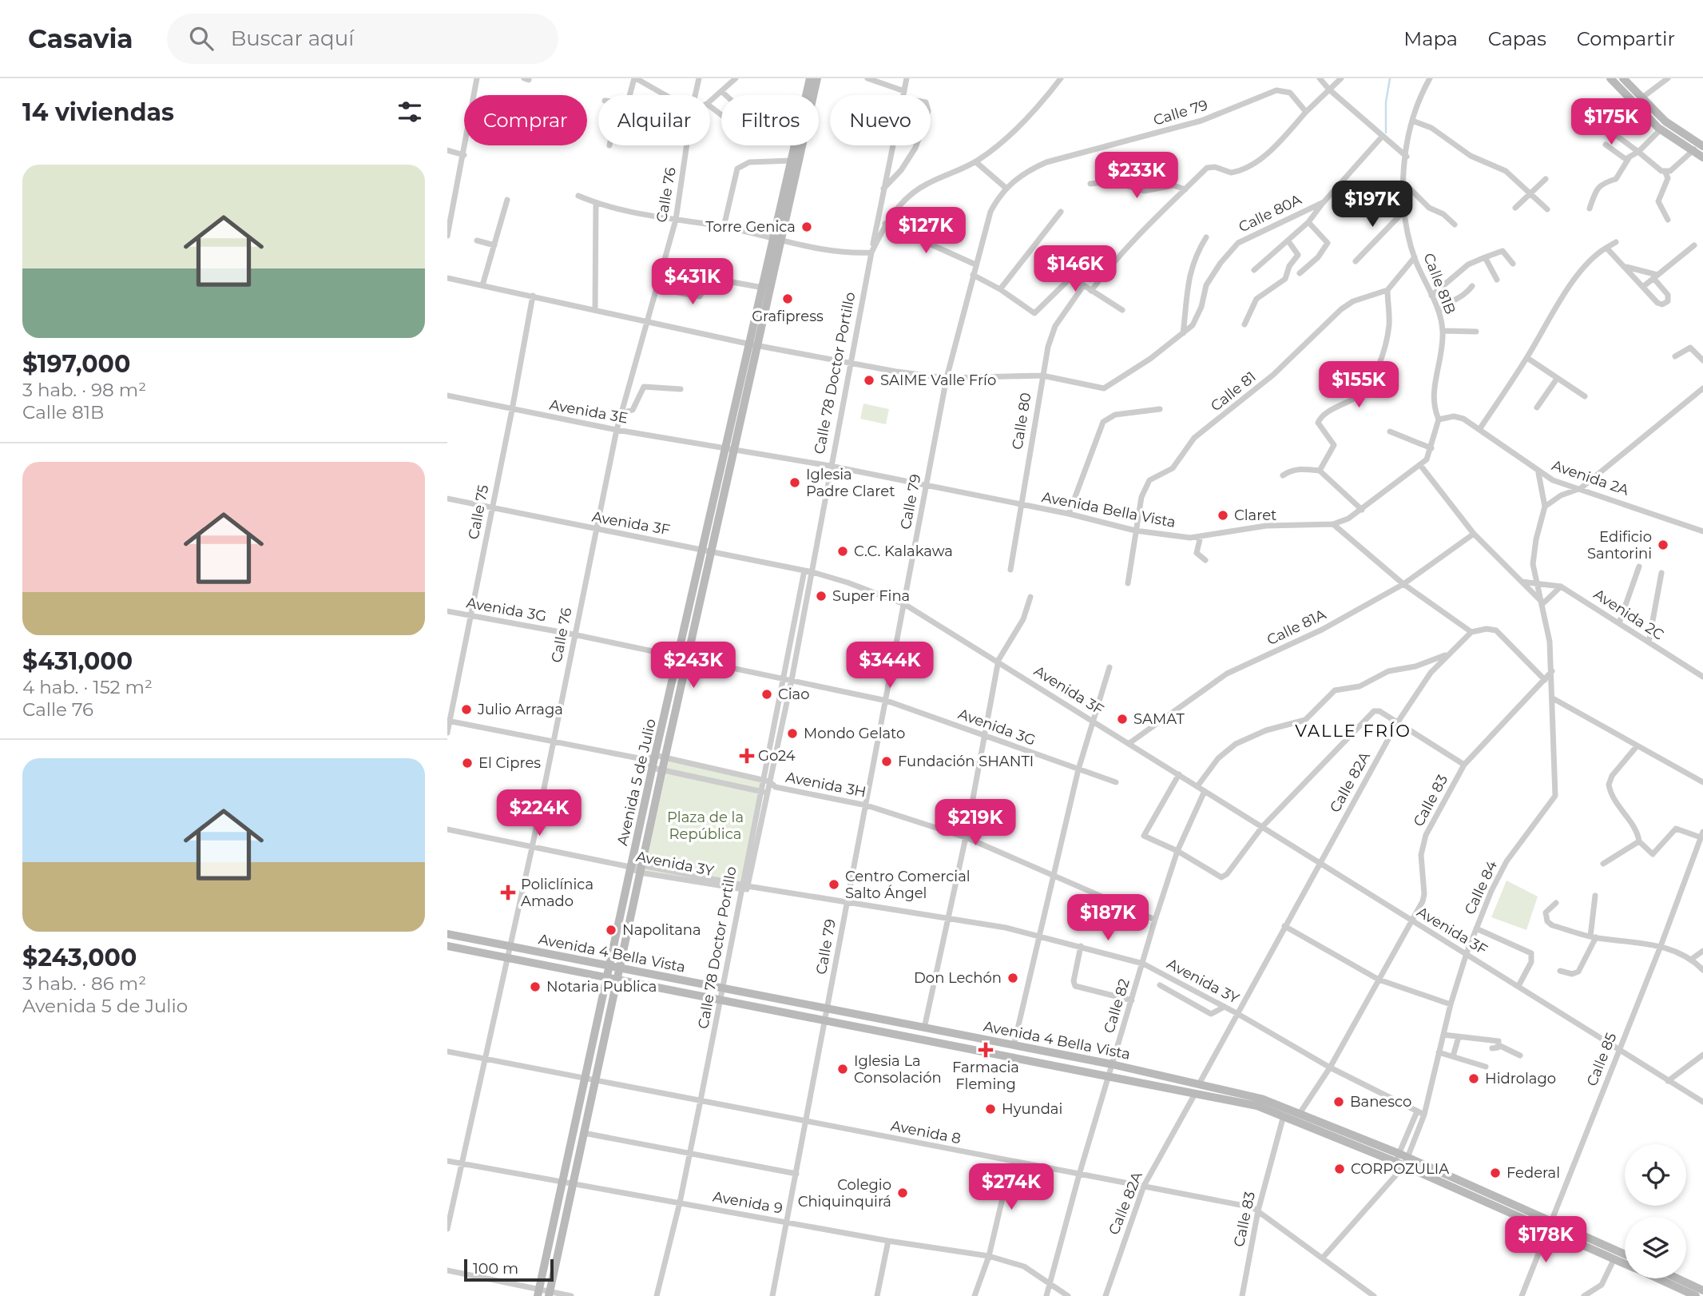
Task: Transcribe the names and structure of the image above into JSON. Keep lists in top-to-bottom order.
{
  "streets": {
    "street": [
      "Calle 79",
      "Calle 76",
      "Calle 80A",
      "Calle 81B",
      "Calle 78 Doctor Portillo",
      "Calle 81",
      "Avenida 3E",
      "Calle 80",
      "Avenida 2A",
      "Avenida Bella Vista",
      "Calle 75",
      "Avenida 3F",
      "Avenida 3G",
      "Avenida 2C",
      "Calle 81A",
      "Avenida 5 de Julio",
      "Calle 82A",
      "Avenida 3H",
      "Calle 83",
      "Avenida 3Y",
      "Calle 84",
      "Avenida 4 Bella Vista",
      "Calle 82",
      "Calle 85",
      "Avenida 8",
      "Avenida 9"
    ]
  },
  "crossings": [
    ["Calle 79", "Calle 80A"],
    ["Calle 79", "Avenida Bella Vista"],
    ["Calle 79", "Avenida 3F"],
    ["Calle 79", "Avenida 3G"],
    ["Calle 79", "Avenida 3H"],
    ["Calle 79", "Avenida 3Y"],
    ["Calle 79", "Avenida 4 Bella Vista"],
    ["Calle 79", "Avenida 8"],
    ["Calle 79", "Avenida 9"],
    ["Calle 76", "Calle 80A"],
    ["Calle 76", "Avenida 3E"],
    ["Calle 76", "Avenida 3F"],
    ["Calle 76", "Avenida 3G"],
    ["Calle 76", "Avenida 3Y"],
    ["Calle 76", "Avenida 4 Bella Vista"],
    ["Calle 76", "Avenida 8"],
    ["Calle 76", "Avenida 9"],
    ["Calle 80A", "Calle 78 Doctor Portillo"],
    ["Calle 80A", "Calle 80"],
    ["Calle 80A", "Calle 75"],
    ["Calle 80A", "Avenida 5 de Julio"],
    ["Calle 81B", "Avenida 2A"],
    ["Calle 81B", "Avenida Bella Vista"],
    ["Calle 78 Doctor Portillo", "Avenida Bella Vista"],
    ["Calle 78 Doctor Portillo", "Avenida 3F"],
    ["Calle 78 Doctor Portillo", "Avenida 3G"],
    ["Calle 78 Doctor Portillo", "Avenida 3H"],
    ["Calle 78 Doctor Portillo", "Avenida 3Y"],
    ["Calle 78 Doctor Portillo", "Avenida 4 Bella Vista"],
    ["Calle 78 Doctor Portillo", "Avenida 8"],
    ["Calle 78 Doctor Portillo", "Avenida 9"],
    ["Calle 81", "Avenida Bella Vista"],
    ["Avenida 3E", "Avenida Bella Vista"],
    ["Avenida 3E", "Calle 75"],
    ["Avenida 3E", "Avenida 5 de Julio"],
    ["Calle 80", "Avenida Bella Vista"],
    ["Avenida 2A", "Avenida Bella Vista"],
    ["Avenida 2A", "Calle 84"],
    ["Avenida Bella Vista", "Avenida 5 de Julio"],
    ["Calle 75", "Avenida 3F"],
    ["Calle 75", "Avenida 3G"],
    ["Avenida 3F", "Calle 81A"],
    ["Avenida 3F", "Avenida 5 de Julio"],
    ["Avenida 3F", "Calle 82A"],
    ["Avenida 3F", "Calle 83"],
    ["Avenida 3F", "Calle 84"],
    ["Avenida 3F", "Calle 82"],
    ["Avenida 3F", "Calle 85"],
    ["Avenida 3G", "Avenida 5 de Julio"],
    ["Avenida 2C", "Calle 84"],
    ["Avenida 5 de Julio", "Avenida 3H"],
    ["Avenida 5 de Julio", "Avenida 3Y"],
    ["Avenida 5 de Julio", "Avenida 4 Bella Vista"],
    ["Avenida 5 de Julio", "Avenida 8"],
    ["Avenida 5 de Julio", "Avenida 9"],
    ["Calle 82A", "Avenida 3Y"],
    ["Calle 82A", "Avenida 4 Bella Vista"],
    ["Calle 82A", "Avenida 8"],
    ["Avenida 3H", "Calle 82"],
    ["Calle 83", "Avenida 3Y"],
    ["Calle 83", "Calle 84"],
    ["Calle 83", "Avenida 4 Bella Vista"],
    ["Calle 83", "Avenida 8"],
    ["Avenida 3Y", "Calle 84"],
    ["Avenida 3Y", "Calle 82"],
    ["Calle 84", "Avenida 4 Bella Vista"],
    ["Calle 84", "Avenida 8"],
    ["Avenida 4 Bella Vista", "Calle 82"],
    ["Avenida 4 Bella Vista", "Calle 85"],
    ["Calle 82", "Avenida 8"],
    ["Calle 82", "Avenida 9"]
  ],
  "districts": ["VALLE FRÍO"],
  "parks": ["Plaza de la República"],
  "places": {
    "other": [
      "Torre Genica",
      "Grafipress",
      "SAIME Valle Frío",
      "Iglesia Padre Claret",
      "Claret",
      "Edificio Santorini",
      "C.C. Kalakawa",
      "Super Fina",
      "Ciao",
      "Julio Arraga",
      "SAMAT",
      "Mondo Gelato",
      "Fundación SHANTI",
      "El Cipres",
      "Centro Comercial Salto Ángel",
      "Napolitana",
      "Don Lechón",
      "Notaria Publica",
      "Iglesia La Consolación",
      "Hidrolago",
      "Banesco",
      "Hyundai",
      "CORPOZULIA",
      "Federal",
      "Colegio Chiquinquirá"
    ],
    "health": ["Go24", "Policlínica Amado", "Farmacia Fleming"]
  },
  "scale_bar": "100 m",
  "page": {
    "header": "Casavia",
    "search": "Buscar aquí",
    "nav": ["Mapa", "Capas", "Compartir"],
    "heading": "14 viviendas",
    "chip": [
      "Comprar",
      "Alquilar",
      "Filtros",
      "Nuevo"
    ],
    "price": [
      "$175K",
      "$233K",
      "$197K",
      "$127K",
      "$146K",
      "$431K",
      "$155K",
      "$243K",
      "$344K",
      "$224K",
      "$219K",
      "$187K",
      "$274K",
      "$178K"
    ],
    "list": [
      {
        "name": "$197,000",
        "note": "3 hab. · 98 m² · Calle 81B"
      },
      {
        "name": "$431,000",
        "note": "4 hab. · 152 m² · Calle 76"
      },
      {
        "name": "$243,000",
        "note": "3 hab. · 86 m² · Avenida 5 de Julio"
      }
    ],
    "scale": "100 m"
  }
}
